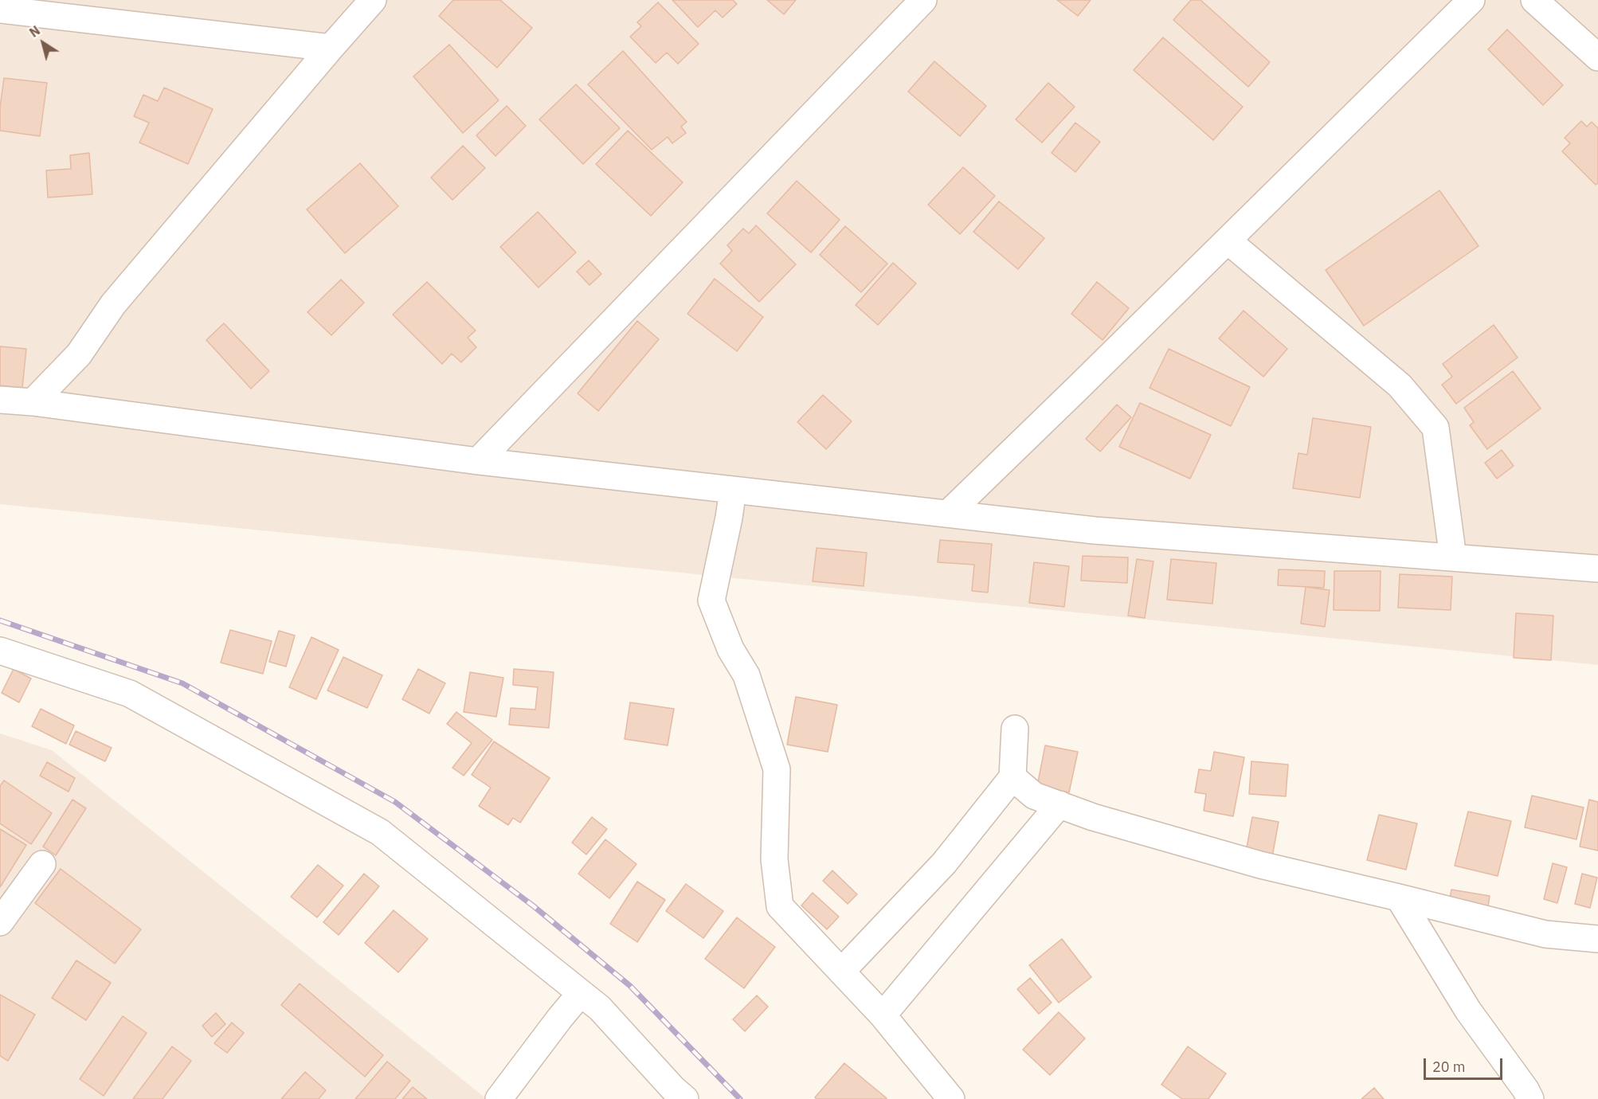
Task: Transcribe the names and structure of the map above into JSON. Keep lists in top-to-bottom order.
{
  "scale_bar": "20 m",
  "north": "top left"
}
